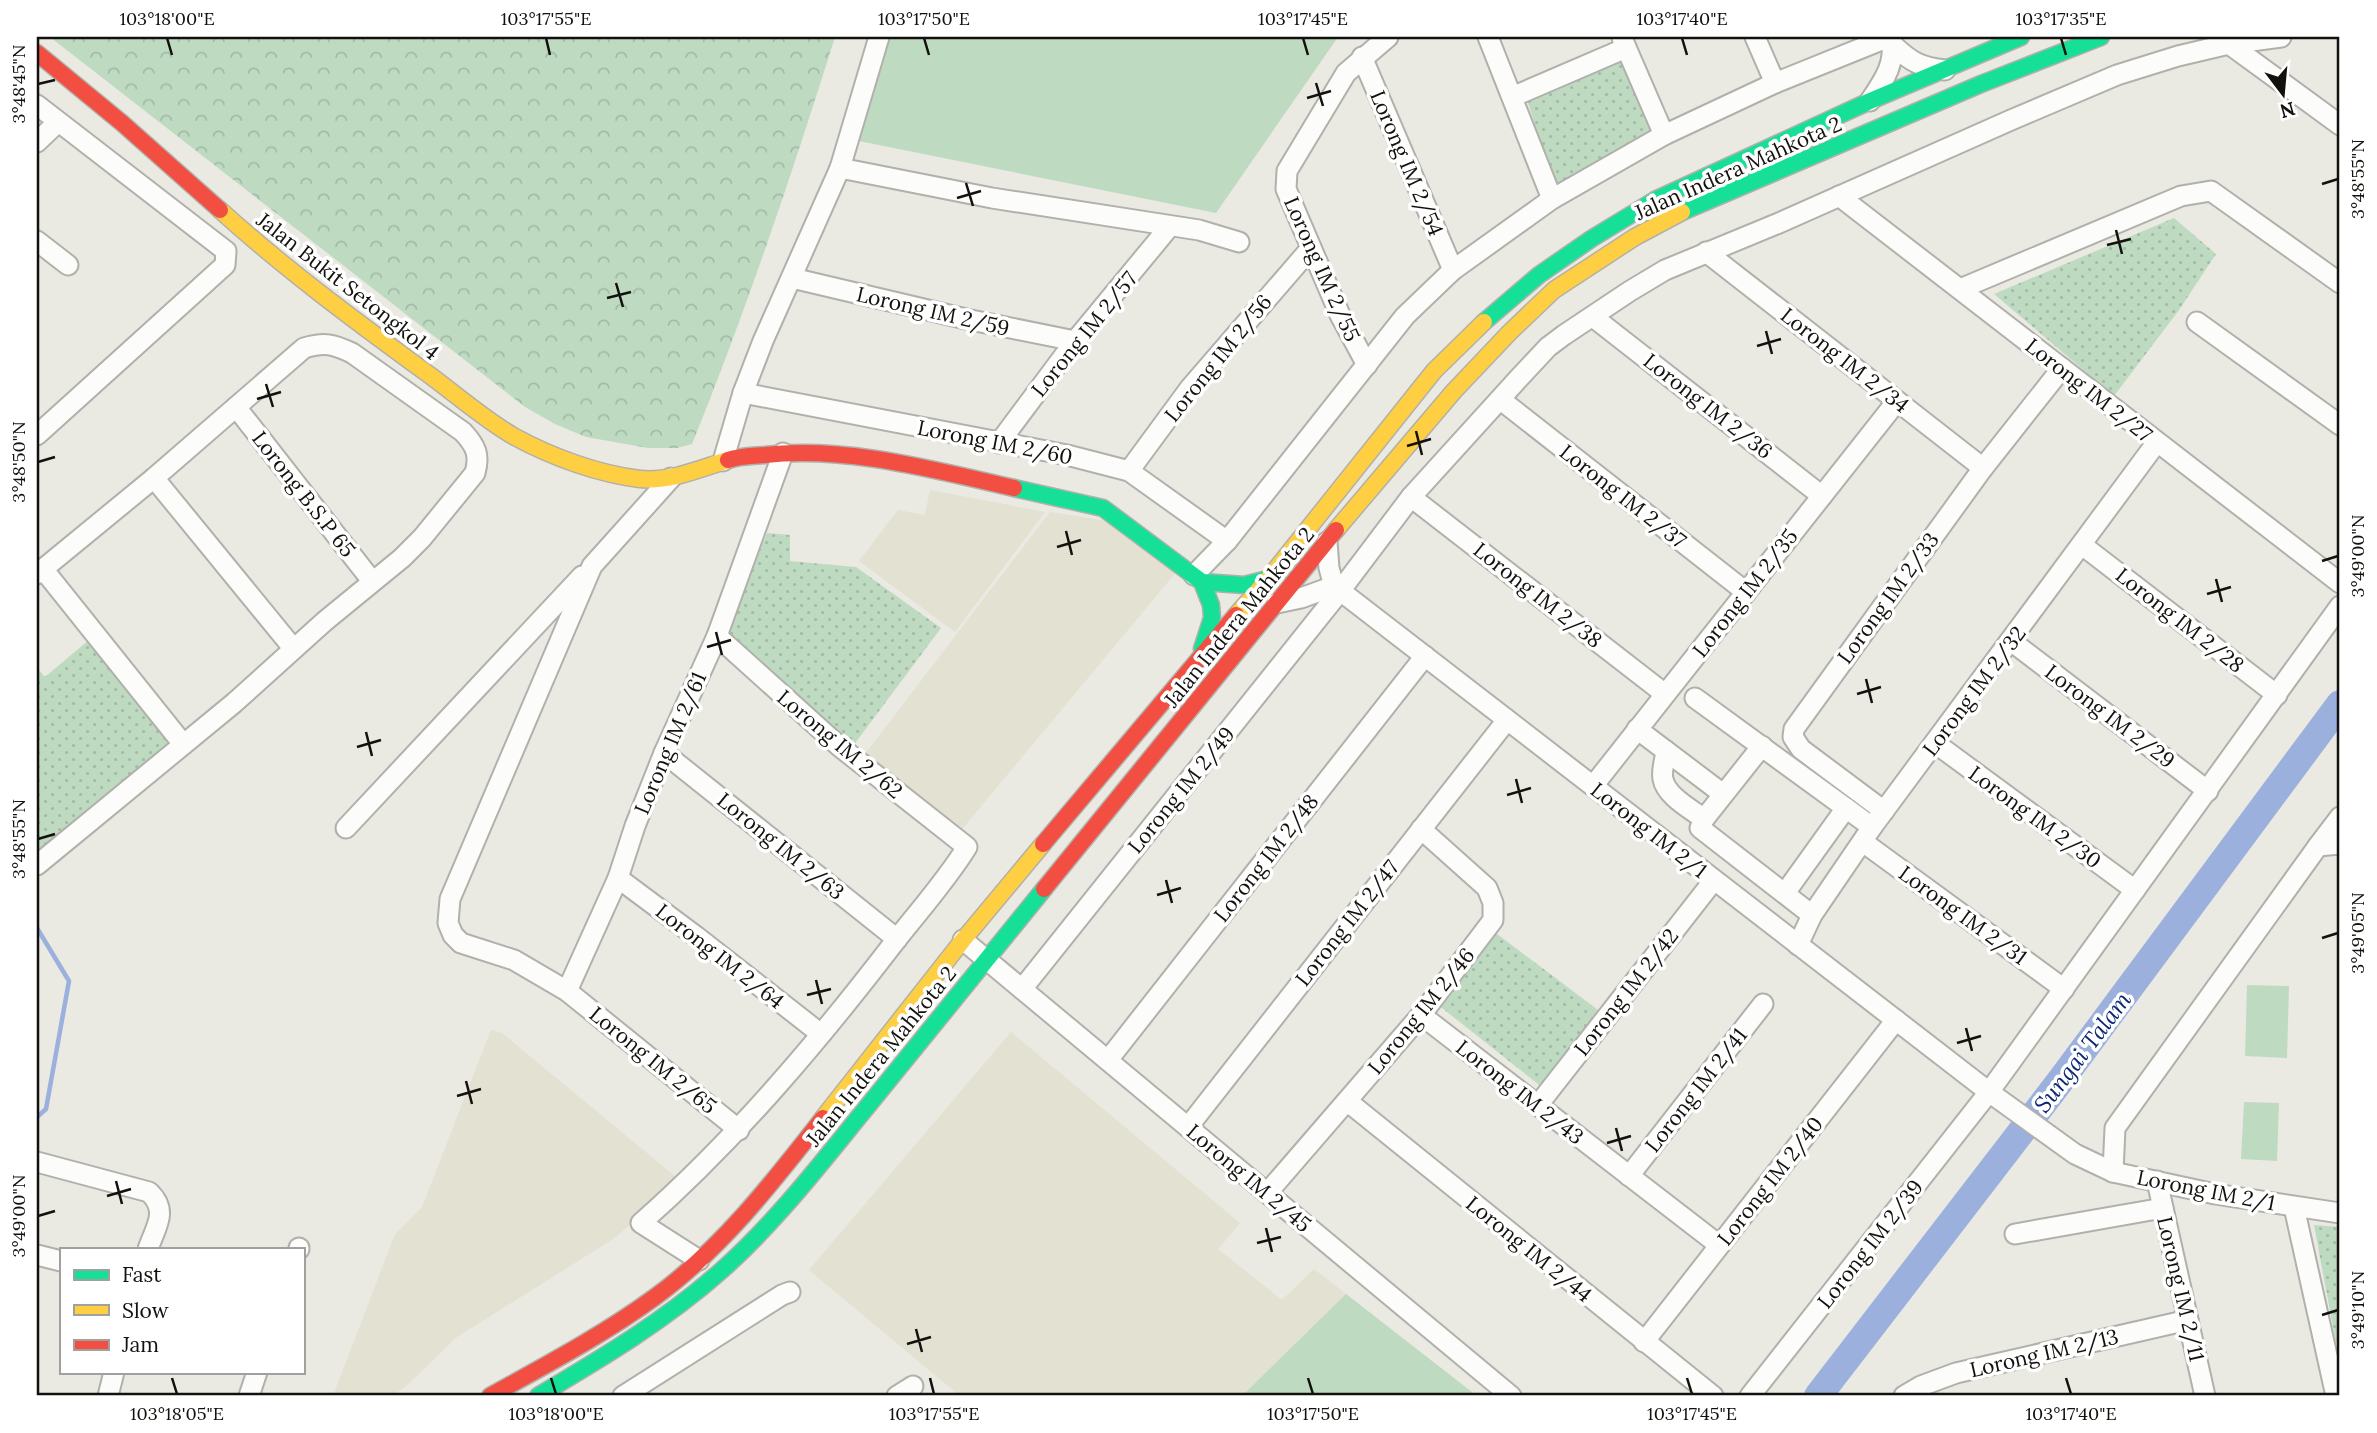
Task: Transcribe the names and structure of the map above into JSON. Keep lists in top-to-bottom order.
{
  "streets": {
    "street": [
      "Lorong IM 2/54",
      "Jalan Indera Mahkota 2",
      "Lorong IM 2/55",
      "Jalan Bukit Setongkol 4",
      "Lorong IM 2/59",
      "Lorong IM 2/57",
      "Lorong IM 2/56",
      "Lorong IM 2/34",
      "Lorong IM 2/27",
      "Lorong IM 2/36",
      "Lorong IM 2/60",
      "Lorong B.S.P 65",
      "Lorong IM 2/37",
      "Lorong IM 2/35",
      "Lorong IM 2/38",
      "Lorong IM 2/33",
      "Lorong IM 2/28",
      "Lorong IM 2/32",
      "Lorong IM 2/29",
      "Lorong IM 2/61",
      "Lorong IM 2/62",
      "Lorong IM 2/49",
      "Lorong IM 2/30",
      "Lorong IM 2/1",
      "Lorong IM 2/63",
      "Lorong IM 2/48",
      "Lorong IM 2/31",
      "Lorong IM 2/47",
      "Lorong IM 2/64",
      "Lorong IM 2/42",
      "Lorong IM 2/46",
      "Lorong IM 2/65",
      "Lorong IM 2/41",
      "Lorong IM 2/43",
      "Lorong IM 2/45",
      "Lorong IM 2/40",
      "Lorong IM 2/39",
      "Lorong IM 2/44",
      "Lorong IM 2/11",
      "Lorong IM 2/13"
    ]
  },
  "crossings": [
    ["Lorong IM 2/54", "Lorong IM 2/55"],
    ["Jalan Indera Mahkota 2", "Lorong IM 2/45"],
    ["Lorong IM 2/55", "Lorong IM 2/56"],
    ["Jalan Bukit Setongkol 4", "Lorong IM 2/61"],
    ["Lorong IM 2/59", "Lorong IM 2/57"],
    ["Lorong IM 2/57", "Lorong IM 2/60"],
    ["Lorong IM 2/56", "Lorong IM 2/60"],
    ["Lorong IM 2/34", "Lorong IM 2/35"],
    ["Lorong IM 2/34", "Lorong IM 2/33"],
    ["Lorong IM 2/34", "Lorong IM 2/49"],
    ["Lorong IM 2/27", "Lorong IM 2/33"],
    ["Lorong IM 2/27", "Lorong IM 2/32"],
    ["Lorong IM 2/27", "Lorong IM 2/49"],
    ["Lorong IM 2/36", "Lorong IM 2/35"],
    ["Lorong IM 2/36", "Lorong IM 2/49"],
    ["Lorong IM 2/37", "Lorong IM 2/35"],
    ["Lorong IM 2/37", "Lorong IM 2/49"],
    ["Lorong IM 2/35", "Lorong IM 2/38"],
    ["Lorong IM 2/35", "Lorong IM 2/1"],
    ["Lorong IM 2/38", "Lorong IM 2/49"],
    ["Lorong IM 2/33", "Lorong IM 2/32"],
    ["Lorong IM 2/33", "Lorong IM 2/31"],
    ["Lorong IM 2/28", "Lorong IM 2/32"],
    ["Lorong IM 2/28", "Lorong IM 2/39"],
    ["Lorong IM 2/32", "Lorong IM 2/29"],
    ["Lorong IM 2/32", "Lorong IM 2/30"],
    ["Lorong IM 2/32", "Lorong IM 2/1"],
    ["Lorong IM 2/32", "Lorong IM 2/31"],
    ["Lorong IM 2/29", "Lorong IM 2/39"],
    ["Lorong IM 2/61", "Lorong IM 2/62"],
    ["Lorong IM 2/61", "Lorong IM 2/63"],
    ["Lorong IM 2/61", "Lorong IM 2/64"],
    ["Lorong IM 2/61", "Lorong IM 2/65"],
    ["Lorong IM 2/62", "Lorong IM 2/63"],
    ["Lorong IM 2/49", "Lorong IM 2/1"],
    ["Lorong IM 2/49", "Lorong IM 2/45"],
    ["Lorong IM 2/30", "Lorong IM 2/39"],
    ["Lorong IM 2/1", "Lorong IM 2/48"],
    ["Lorong IM 2/1", "Lorong IM 2/47"],
    ["Lorong IM 2/1", "Lorong IM 2/42"],
    ["Lorong IM 2/1", "Lorong IM 2/40"],
    ["Lorong IM 2/1", "Lorong IM 2/39"],
    ["Lorong IM 2/1", "Lorong IM 2/11"],
    ["Lorong IM 2/48", "Lorong IM 2/45"],
    ["Lorong IM 2/31", "Lorong IM 2/39"],
    ["Lorong IM 2/47", "Lorong IM 2/46"],
    ["Lorong IM 2/47", "Lorong IM 2/45"],
    ["Lorong IM 2/42", "Lorong IM 2/43"],
    ["Lorong IM 2/46", "Lorong IM 2/43"],
    ["Lorong IM 2/46", "Lorong IM 2/45"],
    ["Lorong IM 2/46", "Lorong IM 2/44"],
    ["Lorong IM 2/41", "Lorong IM 2/43"],
    ["Lorong IM 2/43", "Lorong IM 2/40"],
    ["Lorong IM 2/40", "Lorong IM 2/44"],
    ["Lorong IM 2/11", "Lorong IM 2/13"]
  ],
  "water": ["Sungai Talam"],
  "legend": ["Fast", "Slow", "Jam"],
  "north": "bottom",
  "coordinates": [
    "103°18'00\"E",
    "103°17'55\"E",
    "103°17'50\"E",
    "103°17'45\"E",
    "103°17'40\"E",
    "103°17'35\"E",
    "3°48'45\"N",
    "3°48'55\"N",
    "3°48'50\"N",
    "3°49'00\"N",
    "3°49'05\"N",
    "3°49'10\"N",
    "103°18'05\"E"
  ]
}
